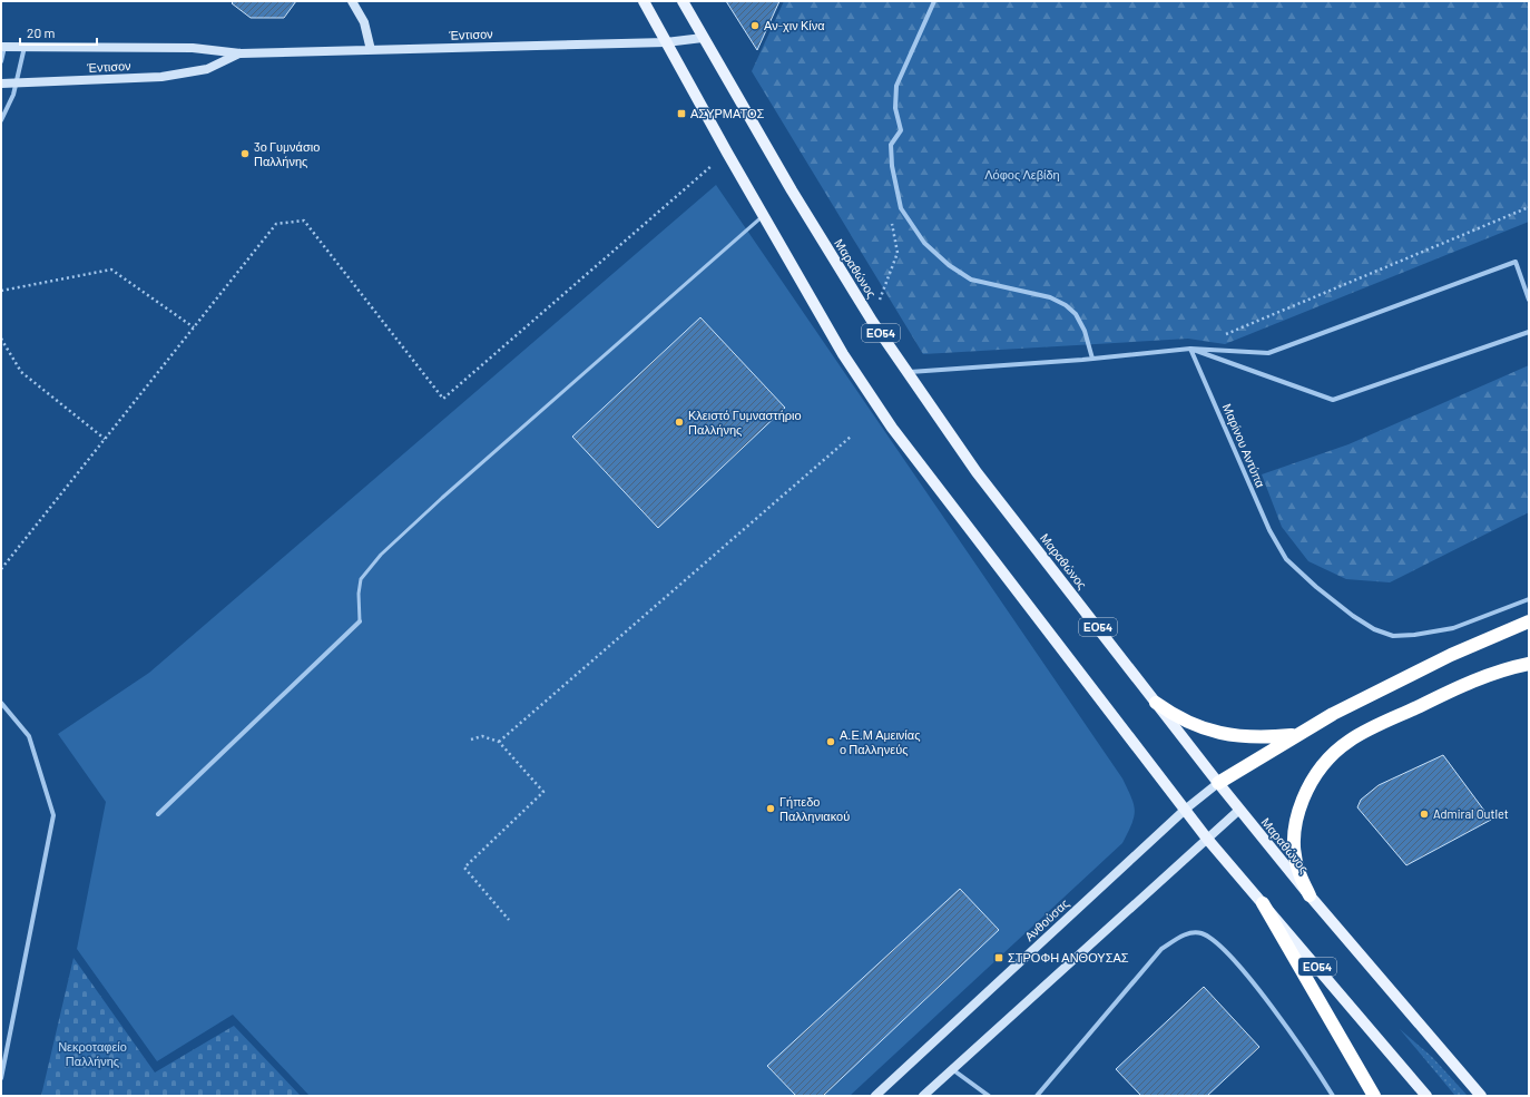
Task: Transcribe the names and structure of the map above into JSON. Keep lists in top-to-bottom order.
{
  "streets": {
    "main road": ["Μαραθώνος", "ΕΟ54"],
    "street": ["Έντισον", "Μαρίνου Αντύπα", "Ανθούσας"]
  },
  "crossings": [
    ["Έντισον", "Μαραθώνος"],
    ["Έντισον", "ΕΟ54"],
    ["Μαραθώνος", "Ανθούσας"],
    ["ΕΟ54", "Ανθούσας"]
  ],
  "parks": ["Λόφος Λεβίδη", "Νεκροταφείο Παλλήνης"],
  "places": {
    "other": [
      "Αν-χιν Κίνα",
      "3ο Γυμνάσιο Παλλήνης",
      "Κλειστό Γυμναστήριο Παλλήνης",
      "Α.Ε.Μ Αμεινίας ο Παλληνεύς",
      "Γήπεδο Παλληνιακού",
      "Admiral Outlet"
    ],
    "transit": ["ΑΣΥΡΜΑΤΟΣ", "ΣΤΡΟΦΗ ΑΝΘΟΥΣΑΣ"]
  },
  "scale_bar": "20 m"
}
